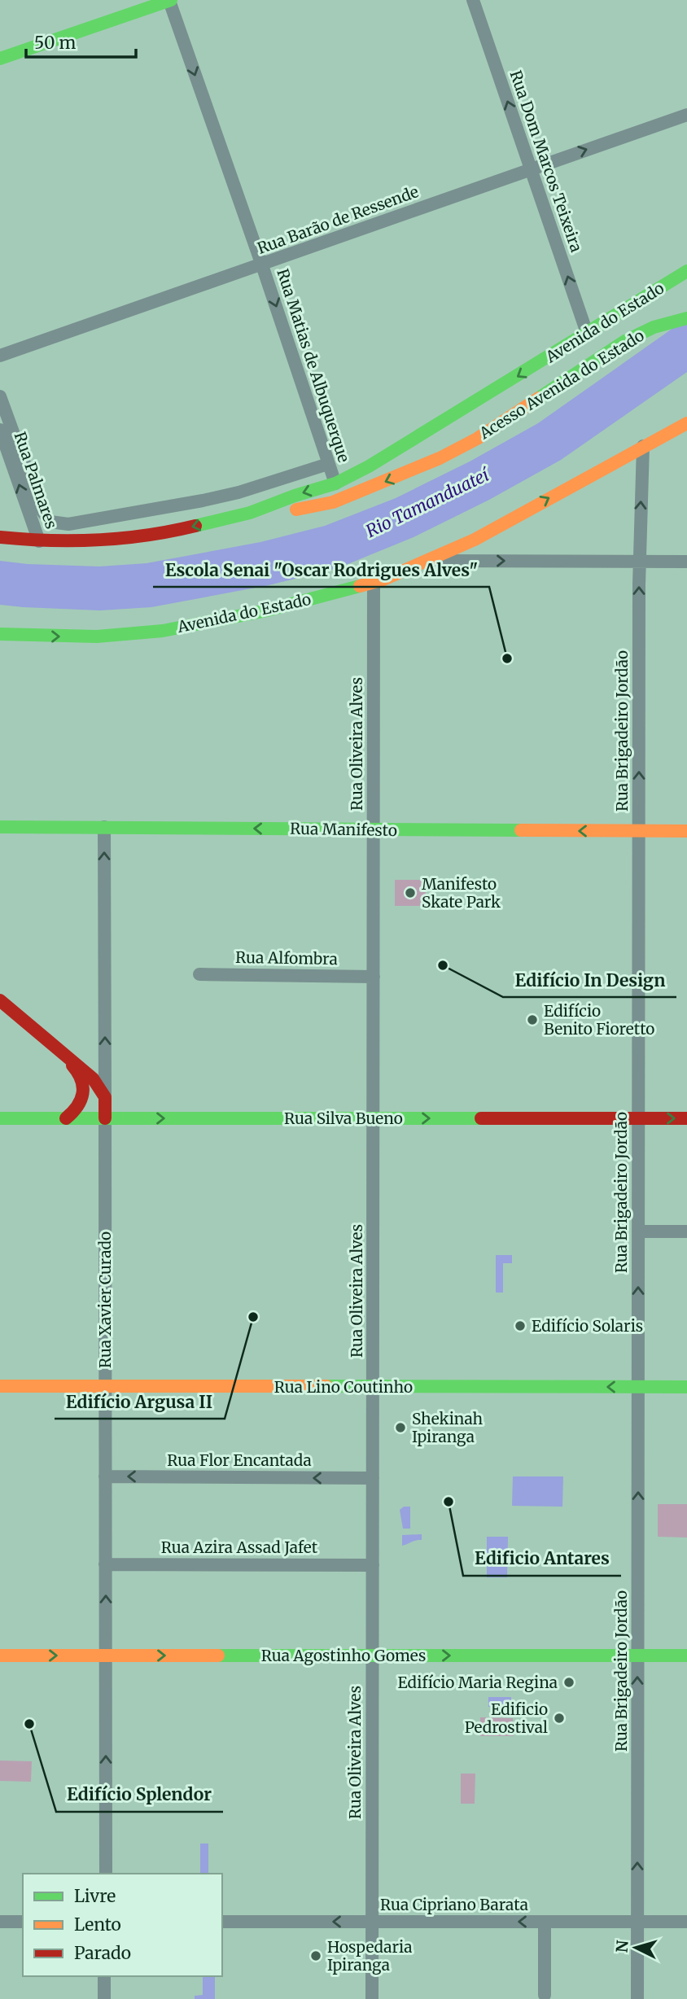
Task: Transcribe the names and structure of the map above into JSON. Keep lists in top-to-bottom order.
{
  "streets": {
    "main road": [
      "Avenida do Estado",
      "Acesso Avenida do Estado",
      "Rua Manifesto",
      "Rua Silva Bueno",
      "Rua Xavier Curado",
      "Rua Lino Coutinho",
      "Rua Agostinho Gomes"
    ],
    "street": [
      "Rua Dom Marcos Teixeira",
      "Rua Barão de Ressende",
      "Rua Matias de Albuquerque",
      "Rua Palmares",
      "Rua Brigadeiro Jordão",
      "Rua Oliveira Alves",
      "Rua Alfombra",
      "Rua Flor Encantada",
      "Rua Azira Assad Jafet",
      "Rua Cipriano Barata"
    ]
  },
  "crossings": [
    ["Rua Dom Marcos Teixeira", "Rua Barão de Ressende"],
    ["Rua Dom Marcos Teixeira", "Avenida do Estado"],
    ["Rua Barão de Ressende", "Rua Matias de Albuquerque"],
    ["Avenida do Estado", "Rua Matias de Albuquerque"],
    ["Avenida do Estado", "Acesso Avenida do Estado"],
    ["Avenida do Estado", "Rua Palmares"],
    ["Avenida do Estado", "Rua Brigadeiro Jordão"],
    ["Avenida do Estado", "Rua Oliveira Alves"],
    ["Rua Brigadeiro Jordão", "Rua Manifesto"],
    ["Rua Brigadeiro Jordão", "Rua Silva Bueno"],
    ["Rua Brigadeiro Jordão", "Rua Lino Coutinho"],
    ["Rua Brigadeiro Jordão", "Rua Agostinho Gomes"],
    ["Rua Brigadeiro Jordão", "Rua Cipriano Barata"],
    ["Rua Oliveira Alves", "Rua Manifesto"],
    ["Rua Oliveira Alves", "Rua Alfombra"],
    ["Rua Oliveira Alves", "Rua Silva Bueno"],
    ["Rua Oliveira Alves", "Rua Lino Coutinho"],
    ["Rua Oliveira Alves", "Rua Flor Encantada"],
    ["Rua Oliveira Alves", "Rua Azira Assad Jafet"],
    ["Rua Oliveira Alves", "Rua Agostinho Gomes"],
    ["Rua Oliveira Alves", "Rua Cipriano Barata"],
    ["Rua Manifesto", "Rua Xavier Curado"],
    ["Rua Silva Bueno", "Rua Xavier Curado"],
    ["Rua Xavier Curado", "Rua Lino Coutinho"],
    ["Rua Xavier Curado", "Rua Flor Encantada"],
    ["Rua Xavier Curado", "Rua Azira Assad Jafet"],
    ["Rua Xavier Curado", "Rua Agostinho Gomes"]
  ],
  "one_way": [
    "Rua Dom Marcos Teixeira",
    "Rua Matias de Albuquerque",
    "Rua Palmares",
    "Rua Brigadeiro Jordão",
    "Rua Manifesto",
    "Rua Silva Bueno",
    "Rua Xavier Curado",
    "Rua Lino Coutinho",
    "Rua Flor Encantada",
    "Rua Agostinho Gomes",
    "Rua Cipriano Barata"
  ],
  "water": ["Rio Tamanduateí"],
  "places": [
    "Escola Senai \"Oscar Rodrigues Alves\"",
    "Manifesto Skate Park",
    "Edifício In Design",
    "Edifício Benito Fioretto",
    "Edifício Argusa II",
    "Edifício Solaris",
    "Shekinah Ipiranga",
    "Edificio Antares",
    "Edifício Maria Regina",
    "Edificio Pedrostival",
    "Edifício Splendor",
    "Hospedaria Ipiranga"
  ],
  "legend": ["Livre", "Lento", "Parado"],
  "scale_bar": "50 m",
  "north": "left"
}
